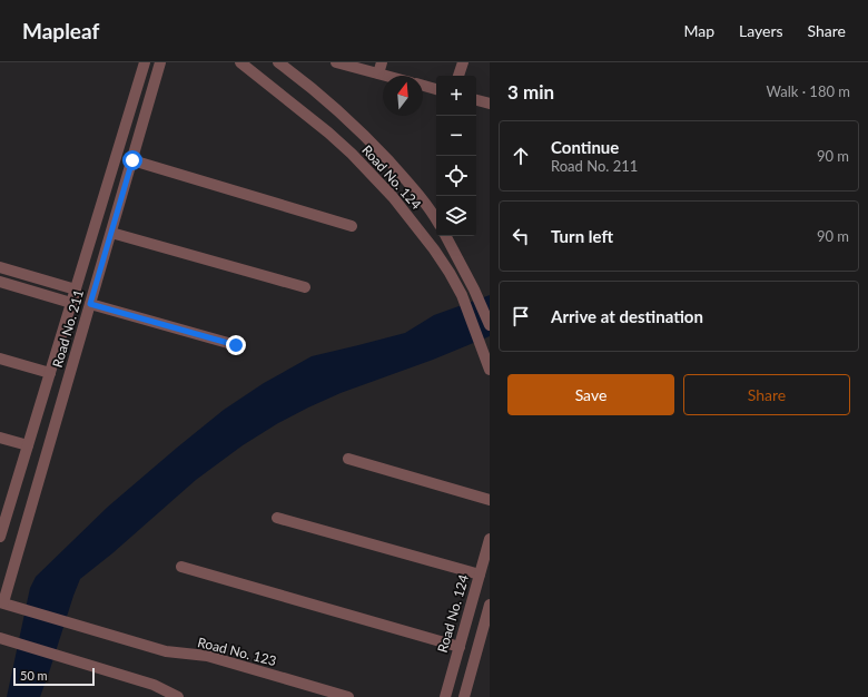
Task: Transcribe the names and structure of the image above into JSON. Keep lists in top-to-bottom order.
{
  "streets": {
    "street": ["Road No. 124", "Road No. 211", "Road No. 123"]
  },
  "crossings": [
    ["Road No. 211", "Road No. 123"]
  ],
  "scale_bar": "50 m",
  "north": "top",
  "page": {
    "header": "Mapleaf",
    "nav": ["Map", "Layers", "Share"],
    "heading": ["3 min", "Walk · 180 m"],
    "map_buttons": ["+", "−"],
    "list": [
      ["Continue", "Road No. 211", "90 m"],
      ["Turn left", "90 m"],
      "Arrive at destination"
    ],
    "buttons": ["Save", "Share"],
    "scale": "50 m"
  }
}
